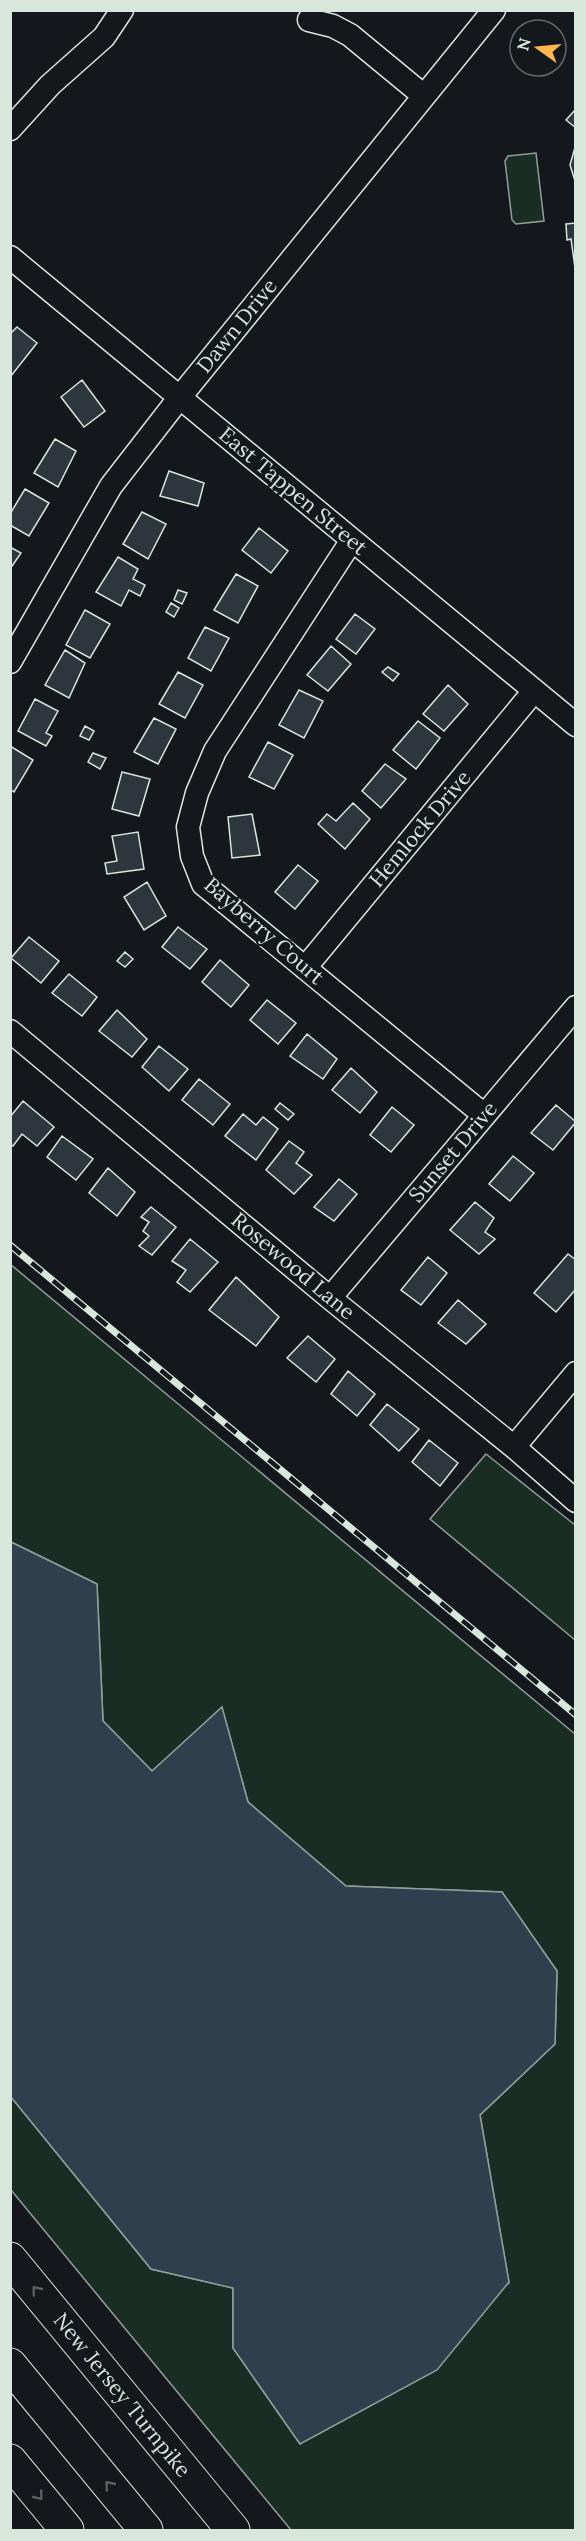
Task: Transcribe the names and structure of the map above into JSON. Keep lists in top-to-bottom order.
{
  "streets": {
    "highway": ["New Jersey Turnpike"],
    "street": [
      "Dawn Drive",
      "East Tappen Street",
      "Hemlock Drive",
      "Bayberry Court",
      "Sunset Drive",
      "Rosewood Lane"
    ]
  },
  "crossings": [
    ["Dawn Drive", "East Tappen Street"],
    ["East Tappen Street", "Hemlock Drive"],
    ["East Tappen Street", "Bayberry Court"],
    ["Hemlock Drive", "Bayberry Court"],
    ["Bayberry Court", "Sunset Drive"],
    ["Sunset Drive", "Rosewood Lane"]
  ],
  "north": "left"
}
